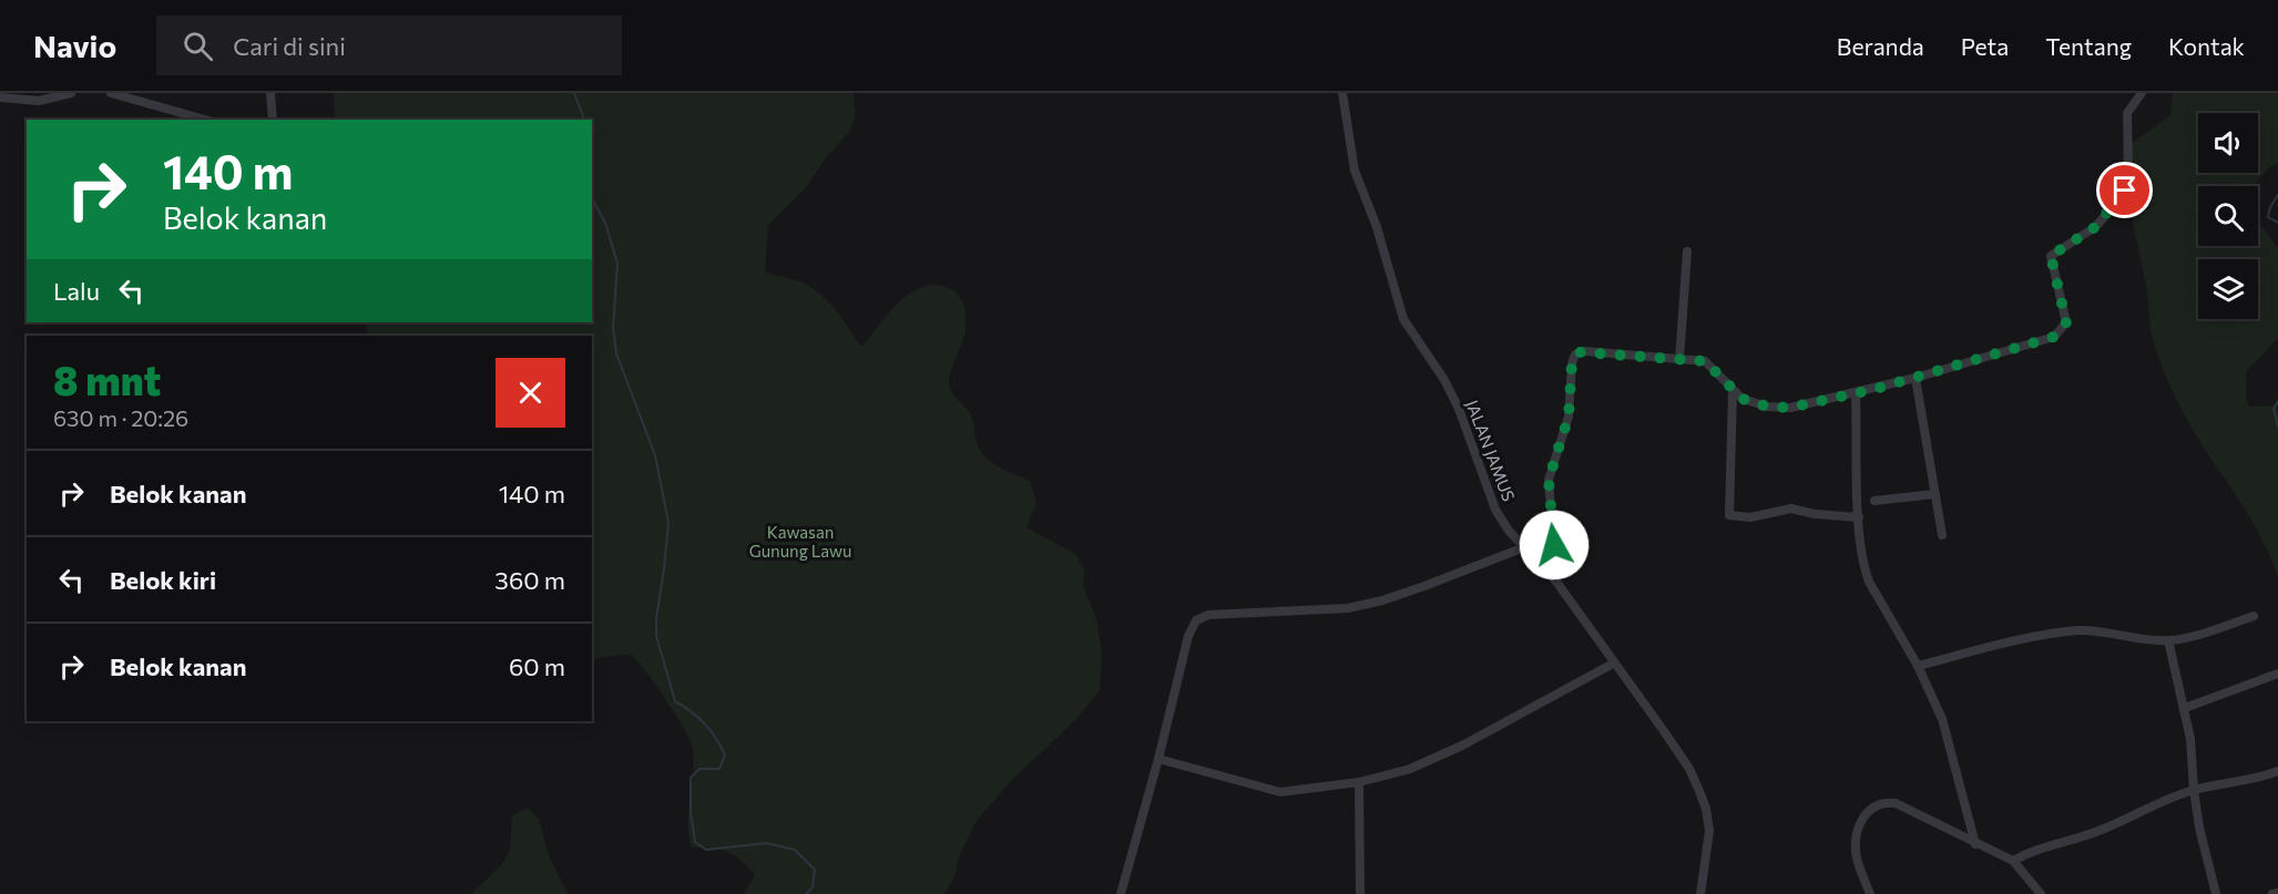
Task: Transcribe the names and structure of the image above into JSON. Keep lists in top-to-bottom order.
{
  "streets": {
    "street": ["JALAN JAMUS"]
  },
  "parks": ["Kawasan Gunung Lawu"],
  "page": {
    "header": "Navio",
    "search": "Cari di sini",
    "nav": [
      "Beranda",
      "Peta",
      "Tentang",
      "Kontak"
    ],
    "turn": ["140 m", "Belok kanan"],
    "then": "Lalu",
    "heading": ["8 mnt", "630 m · 20:26"],
    "list": [
      {
        "name": "Belok kanan",
        "value": "140 m"
      },
      {
        "name": "Belok kiri",
        "value": "360 m"
      },
      {
        "name": "Belok kanan",
        "value": "60 m"
      }
    ]
  }
}
